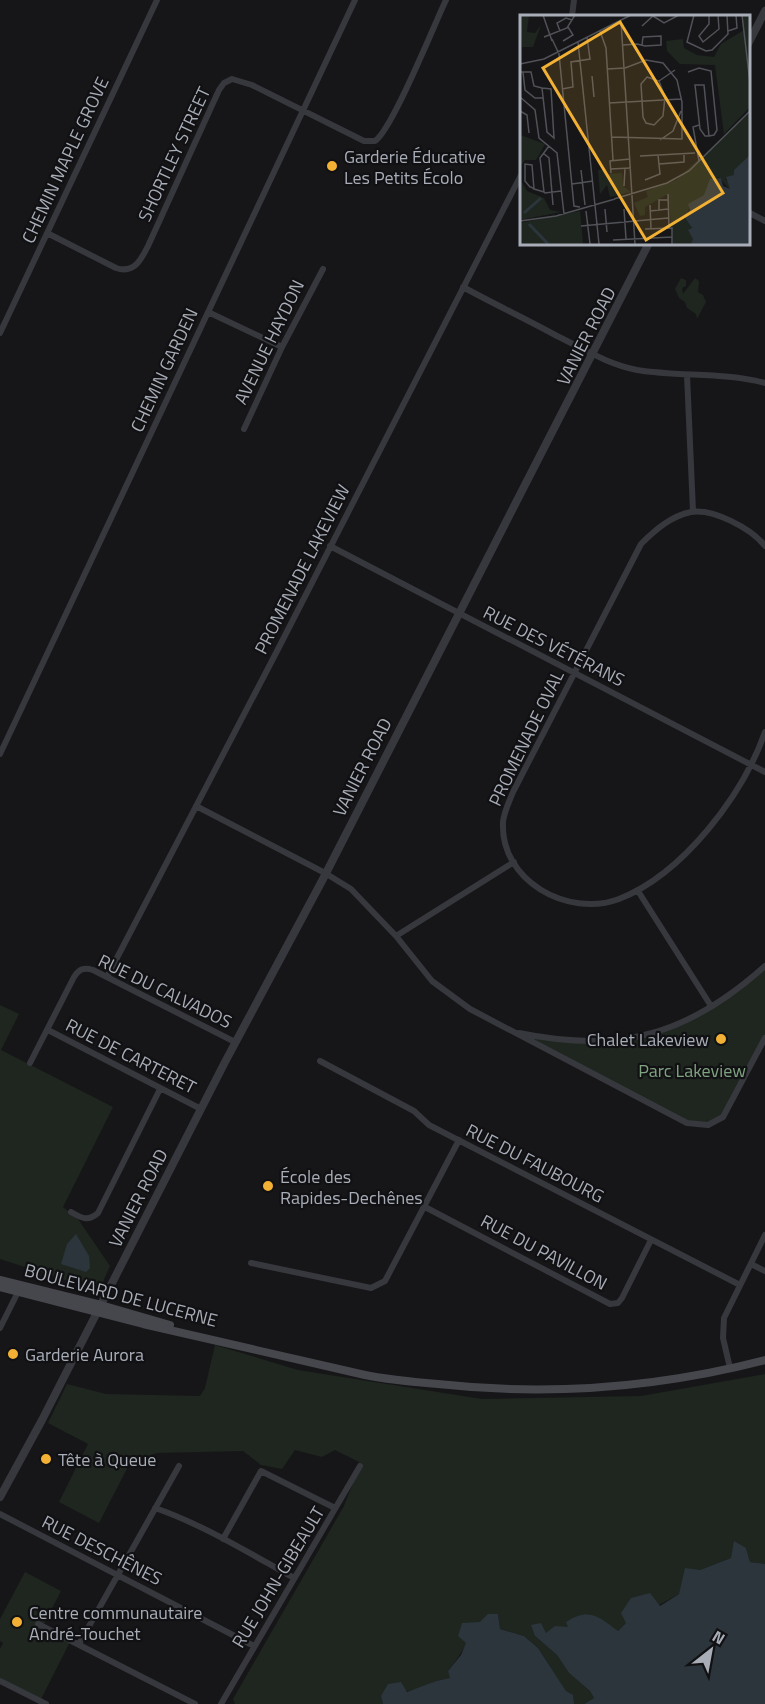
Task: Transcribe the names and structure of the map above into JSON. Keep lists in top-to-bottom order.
{
  "streets": {
    "main road": ["BOULEVARD DE LUCERNE"],
    "street": [
      "SHORTLEY STREET",
      "CHEMIN MAPLE GROVE",
      "VANIER ROAD",
      "AVENUE HAYDON",
      "CHEMIN GARDEN",
      "PROMENADE LAKEVIEW",
      "RUE DES VÉTÉRANS",
      "PROMENADE OVAL",
      "RUE DU CALVADOS",
      "RUE DE CARTERET",
      "RUE DU FAUBOURG",
      "RUE DU PAVILLON",
      "RUE DESCHÊNES",
      "RUE JOHN-GIBEAULT"
    ]
  },
  "crossings": [
    ["SHORTLEY STREET", "CHEMIN MAPLE GROVE"],
    ["SHORTLEY STREET", "CHEMIN GARDEN"],
    ["VANIER ROAD", "RUE DES VÉTÉRANS"],
    ["VANIER ROAD", "RUE DU CALVADOS"],
    ["VANIER ROAD", "RUE DE CARTERET"],
    ["VANIER ROAD", "BOULEVARD DE LUCERNE"],
    ["PROMENADE LAKEVIEW", "RUE DES VÉTÉRANS"],
    ["PROMENADE LAKEVIEW", "RUE DU CALVADOS"],
    ["RUE DES VÉTÉRANS", "PROMENADE OVAL"],
    ["RUE DU CALVADOS", "RUE DE CARTERET"],
    ["RUE DU FAUBOURG", "RUE DU PAVILLON"],
    ["RUE DESCHÊNES", "RUE JOHN-GIBEAULT"]
  ],
  "parks": ["Parc Lakeview"],
  "places": [
    "Garderie Éducative Les Petits Écolo",
    "Chalet Lakeview",
    "École des Rapides-Dechênes",
    "Garderie Aurora",
    "Tête à Queue",
    "Centre communautaire André-Touchet"
  ],
  "north": "top right"
}
